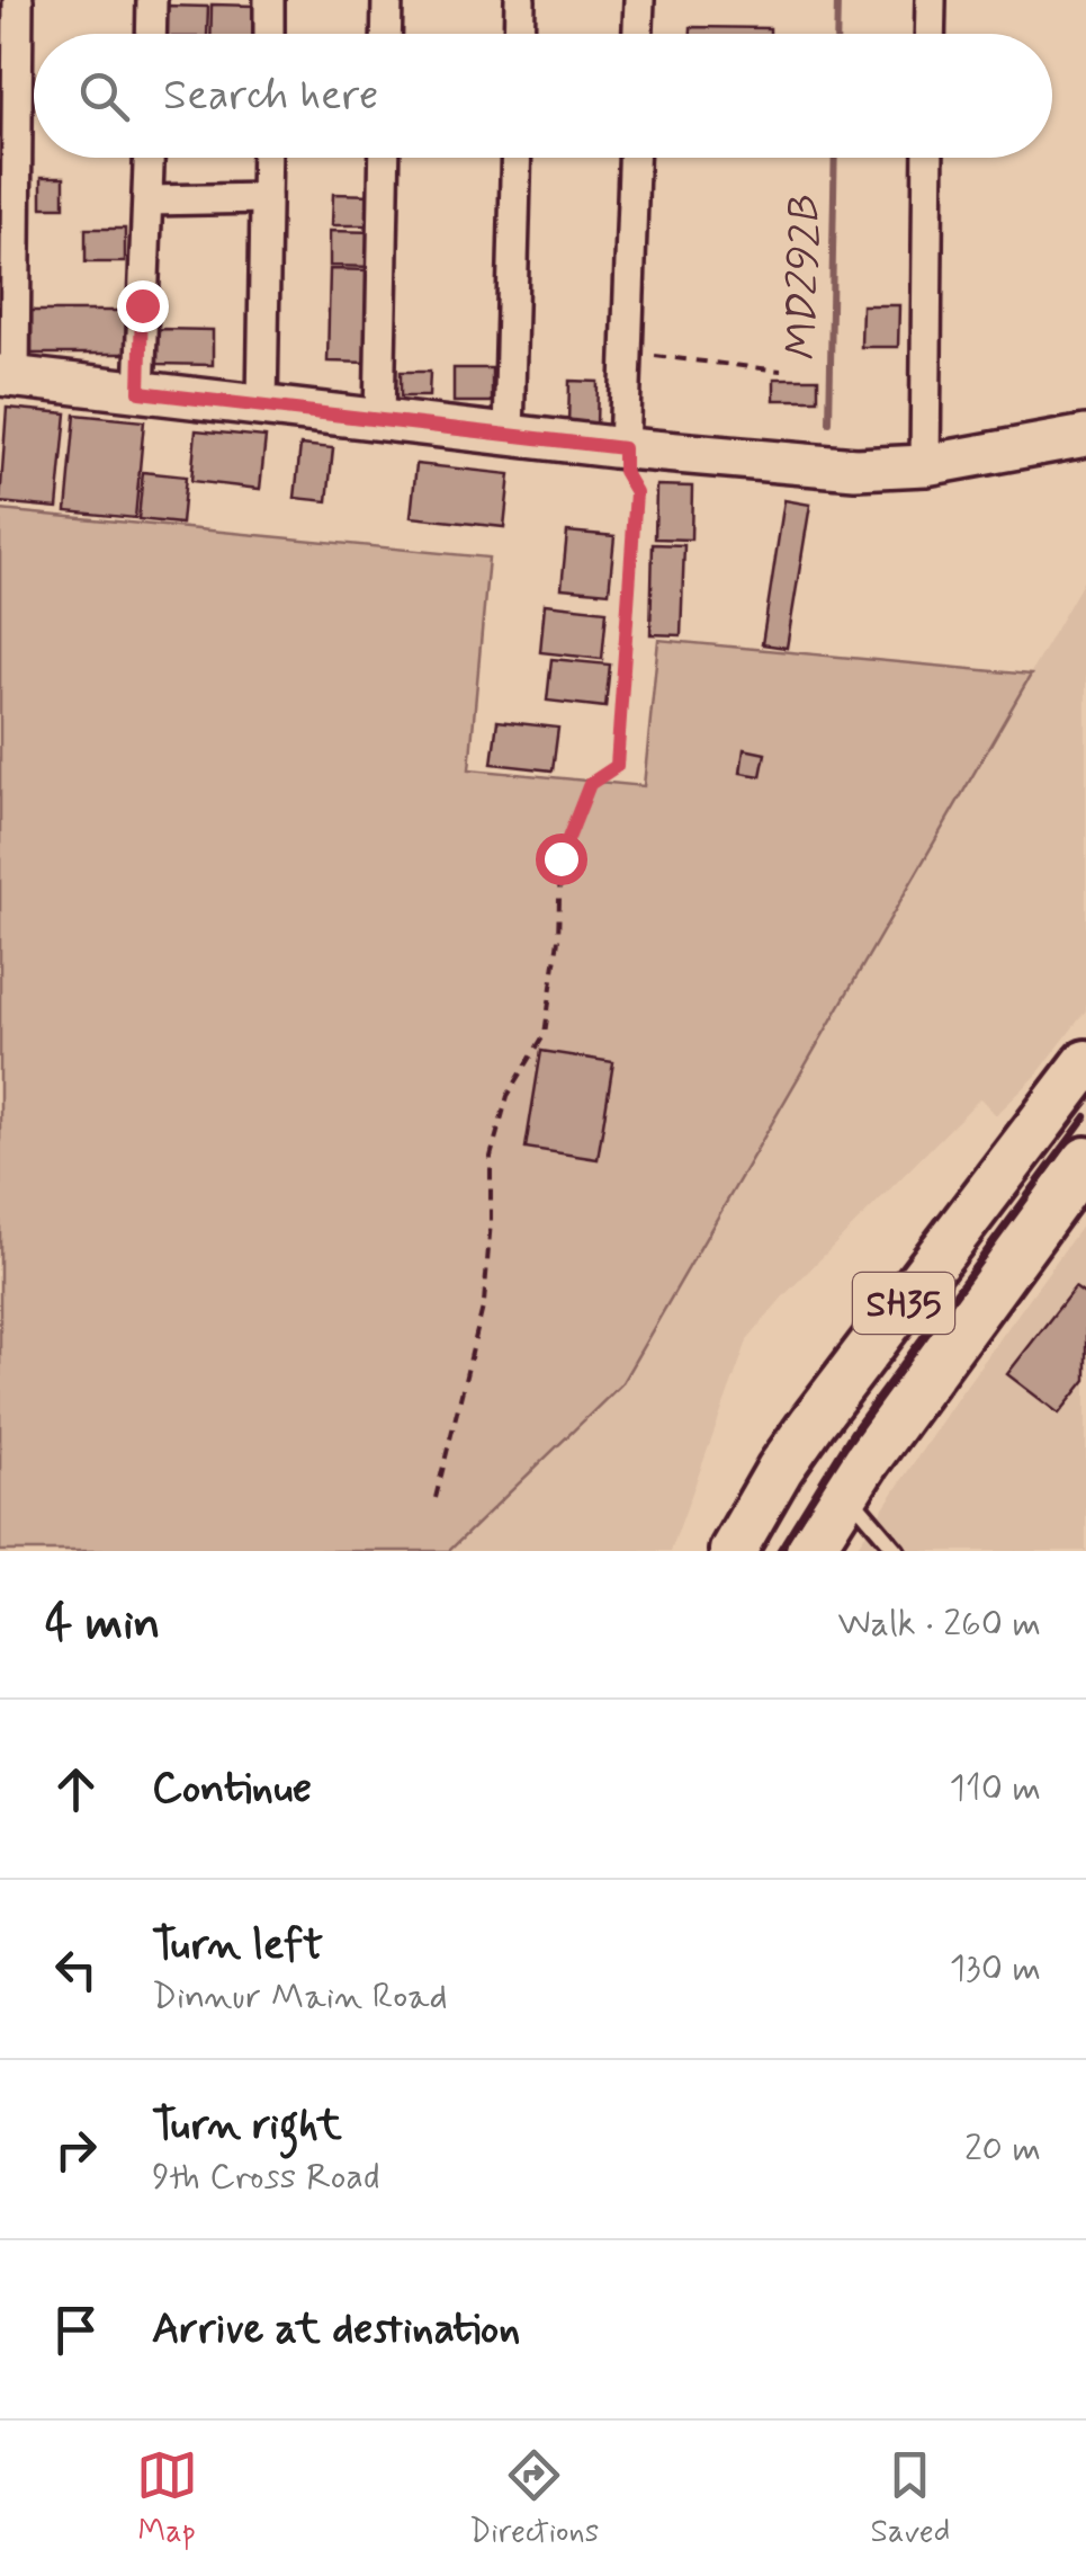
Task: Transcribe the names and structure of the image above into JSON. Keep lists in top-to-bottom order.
{
  "streets": {
    "main road": ["SH35"]
  },
  "water": ["MD292B"],
  "page": {
    "search": "Search here",
    "heading": ["4 min", "Walk · 260 m"],
    "list": [
      ["Continue", "110 m"],
      ["Turn left", "Dinnur Main Road", "130 m"],
      ["Turn right", "9th Cross Road", "20 m"],
      "Arrive at destination"
    ],
    "nav": ["Map", "Directions", "Saved"]
  }
}
